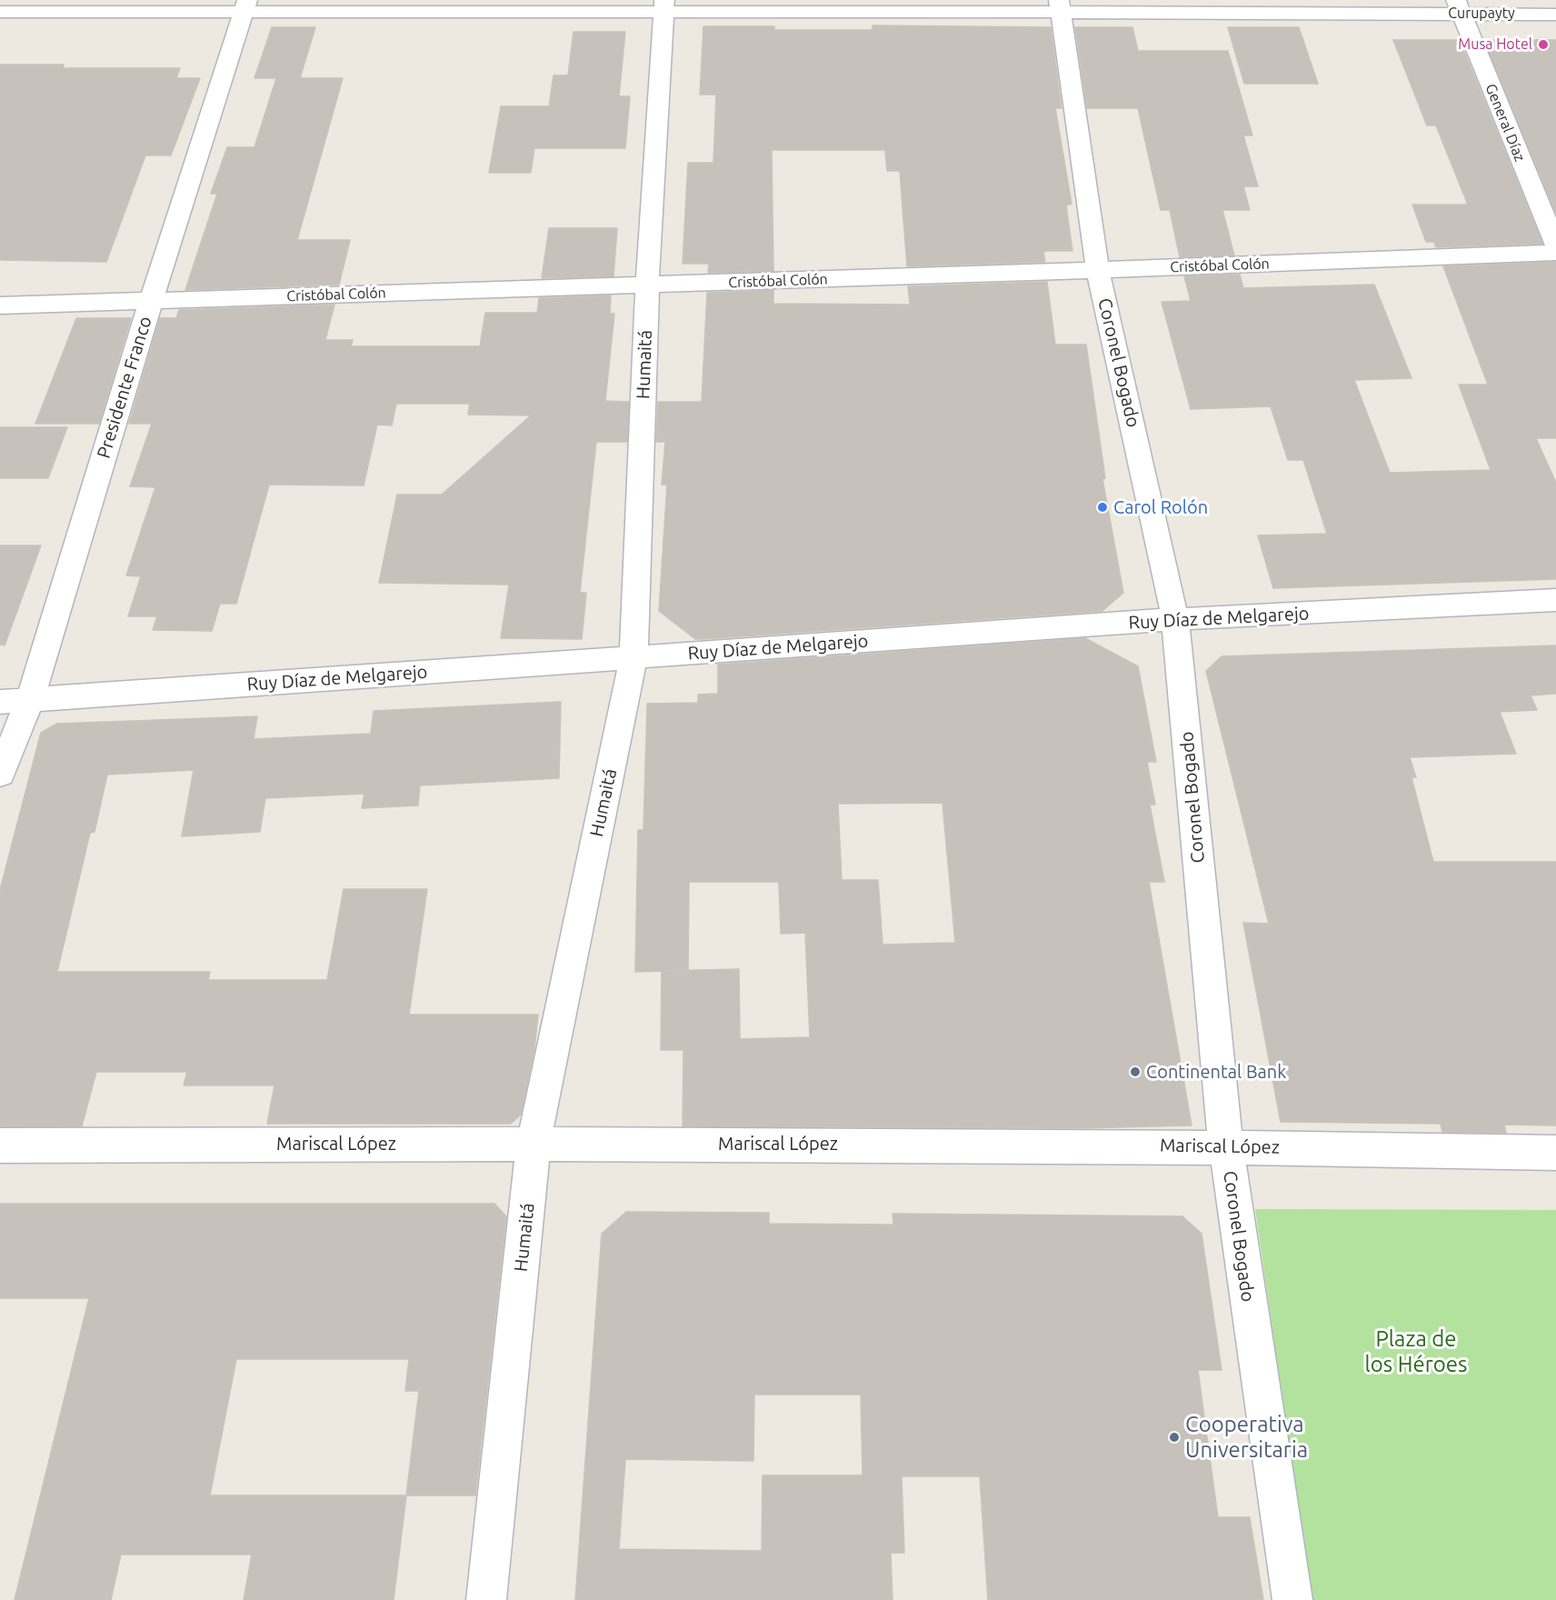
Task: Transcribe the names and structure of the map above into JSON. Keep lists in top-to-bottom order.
{
  "streets": {
    "street": [
      "Curupayty",
      "General Díaz",
      "Cristóbal Colón",
      "Coronel Bogado",
      "Humaitá",
      "Presidente Franco",
      "Ruy Díaz de Melgarejo",
      "Mariscal López"
    ]
  },
  "crossings": [
    ["Curupayty", "General Díaz"],
    ["Curupayty", "Coronel Bogado"],
    ["Curupayty", "Humaitá"],
    ["Curupayty", "Presidente Franco"],
    ["Cristóbal Colón", "Coronel Bogado"],
    ["Cristóbal Colón", "Humaitá"],
    ["Cristóbal Colón", "Presidente Franco"],
    ["Coronel Bogado", "Ruy Díaz de Melgarejo"],
    ["Coronel Bogado", "Mariscal López"],
    ["Humaitá", "Ruy Díaz de Melgarejo"],
    ["Humaitá", "Mariscal López"],
    ["Presidente Franco", "Ruy Díaz de Melgarejo"]
  ],
  "parks": ["Plaza de los Héroes"],
  "places": [
    "Musa Hotel",
    "Carol Rolón",
    "Continental Bank",
    "Cooperativa Universitaria"
  ]
}
